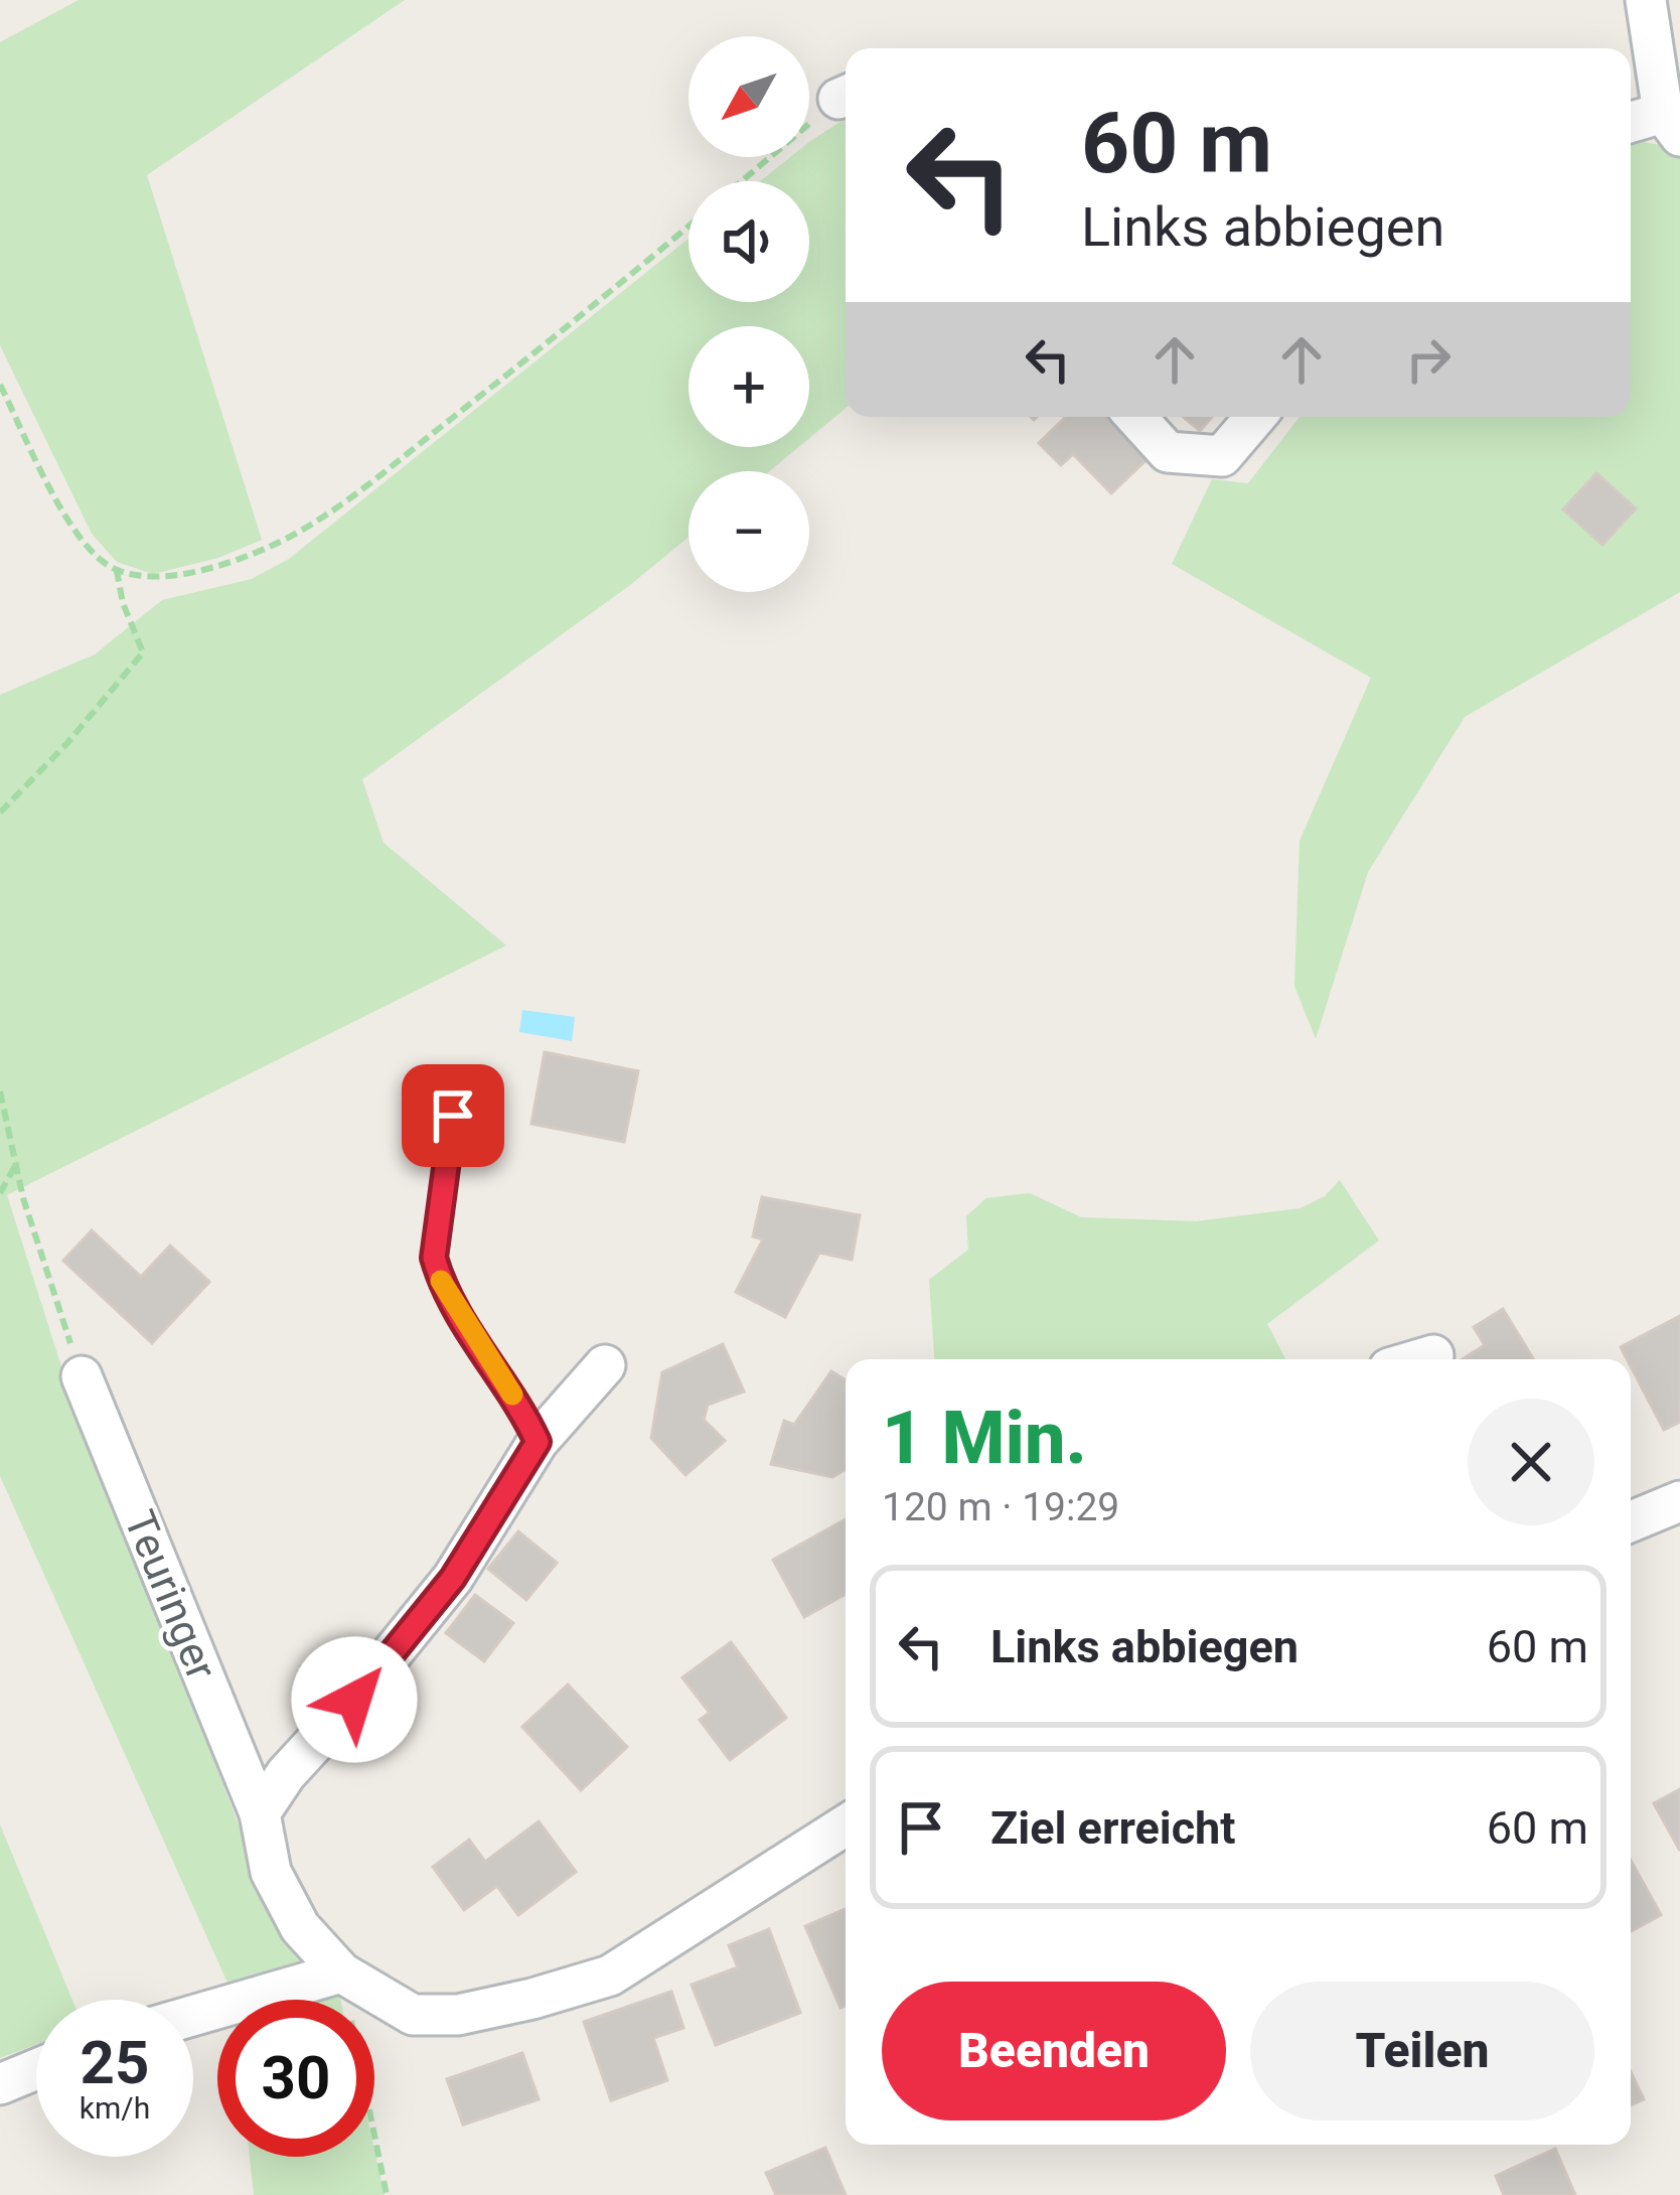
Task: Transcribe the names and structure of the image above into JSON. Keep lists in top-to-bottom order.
{
  "streets": {
    "street": ["Teuringer"]
  },
  "north": "bottom left",
  "page": {
    "map_buttons": ["+", "−"],
    "turn": ["60 m", "Links abbiegen"],
    "heading": ["1 Min.", "120 m · 19:29"],
    "list": [
      {
        "name": "Links abbiegen",
        "value": "60 m"
      },
      {
        "name": "Ziel erreicht",
        "value": "60 m"
      }
    ],
    "buttons": ["Beenden", "Teilen"],
    "speed": "25 km/h",
    "limit": "30"
  }
}
